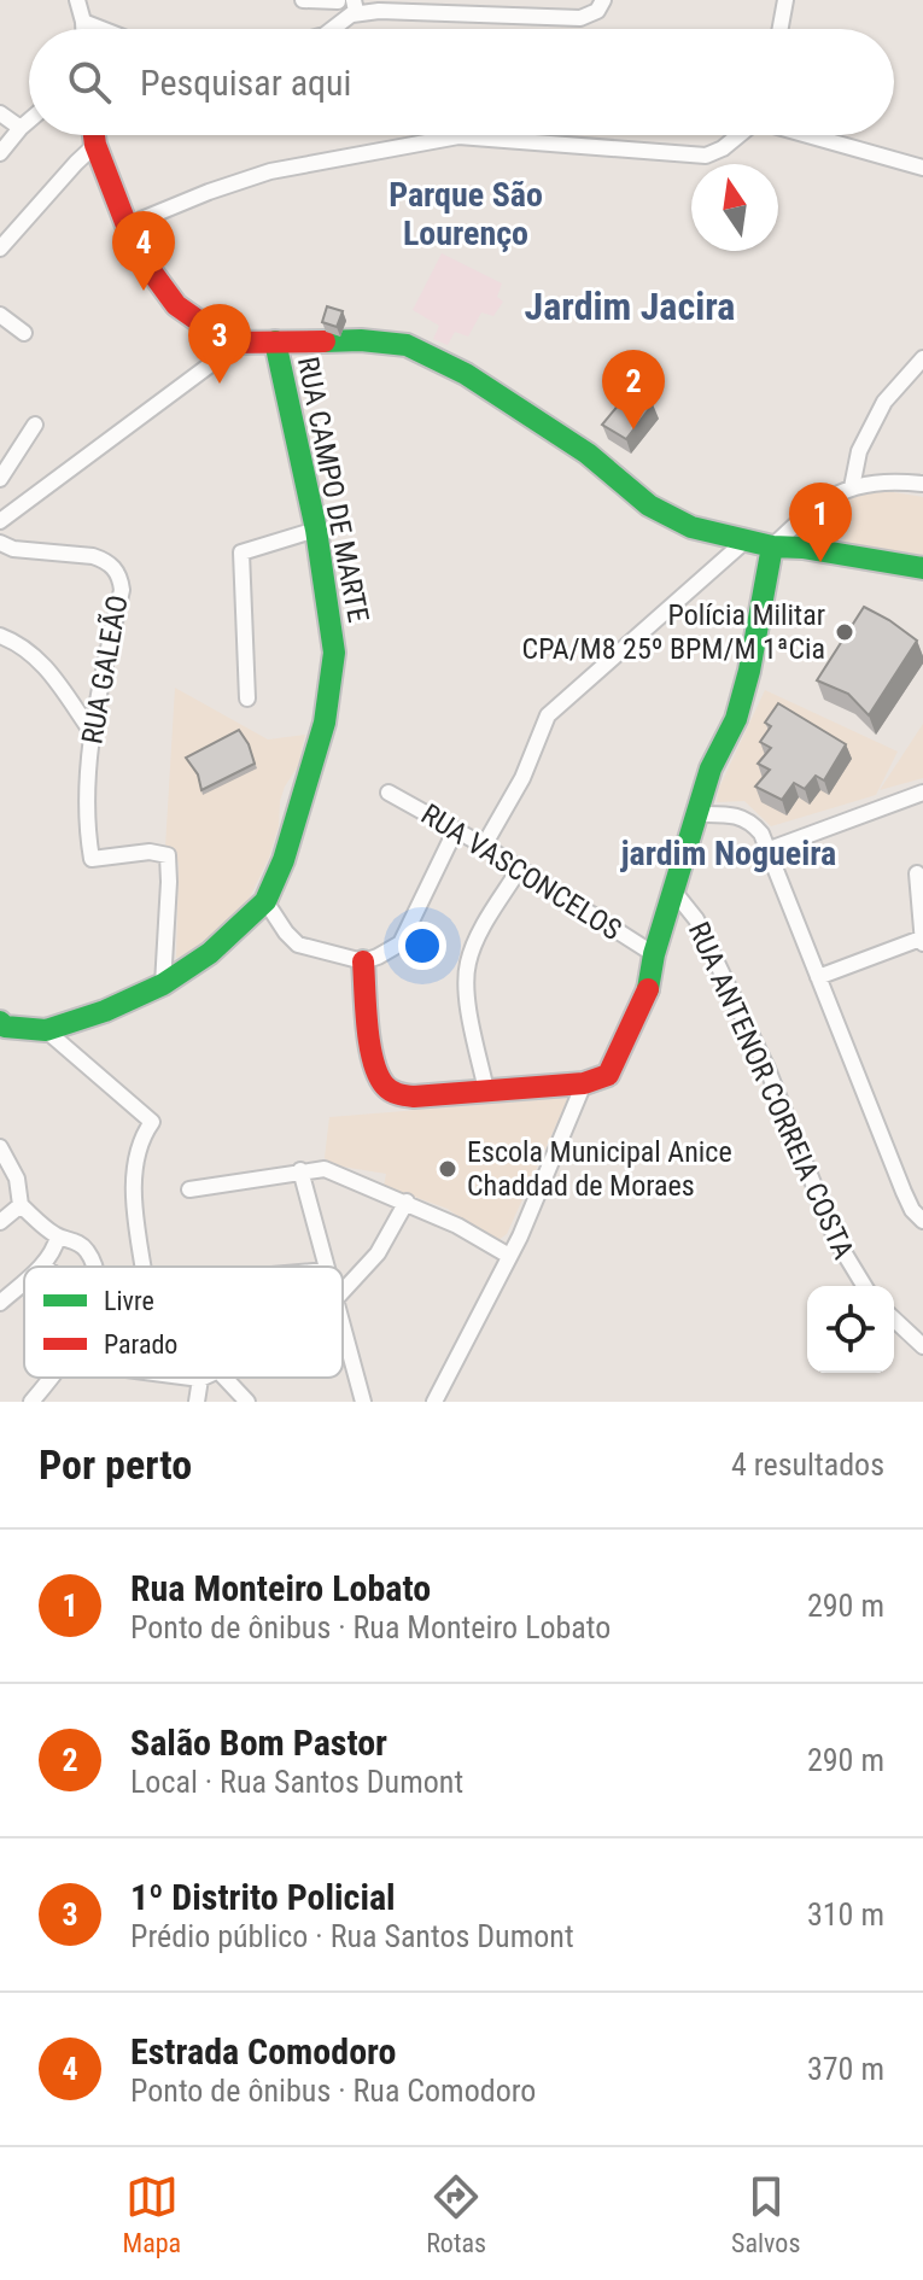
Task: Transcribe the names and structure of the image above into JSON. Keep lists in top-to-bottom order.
{
  "streets": {
    "street": [
      "RUA CAMPO DE MARTE",
      "RUA GALEÃO",
      "RUA VASCONCELOS",
      "RUA ANTENOR CORREIA COSTA"
    ]
  },
  "crossings": [
    ["RUA CAMPO DE MARTE", "RUA GALEÃO"]
  ],
  "districts": ["Parque São Lourenço", "Jardim Jacira", "jardim Nogueira"],
  "places": ["Polícia Militar CPA/M8 25º BPM/M 1ªCia", "Escola Municipal Anice Chaddad de Moraes"],
  "legend": ["Livre", "Parado"],
  "north": "top",
  "page": {
    "search": "Pesquisar aqui",
    "pins": [
      "4",
      "3",
      "2",
      "1"
    ],
    "heading": ["Por perto", "4 resultados"],
    "list": [
      {
        "mark": "1",
        "name": "Rua Monteiro Lobato",
        "note": "Ponto de ônibus · Rua Monteiro Lobato",
        "value": "290 m"
      },
      {
        "mark": "2",
        "name": "Salão Bom Pastor",
        "note": "Local · Rua Santos Dumont",
        "value": "290 m"
      },
      {
        "mark": "3",
        "name": "1º Distrito Policial",
        "note": "Prédio público · Rua Santos Dumont",
        "value": "310 m"
      },
      {
        "mark": "4",
        "name": "Estrada Comodoro",
        "note": "Ponto de ônibus · Rua Comodoro",
        "value": "370 m"
      }
    ],
    "nav": ["Mapa", "Rotas", "Salvos"]
  }
}
